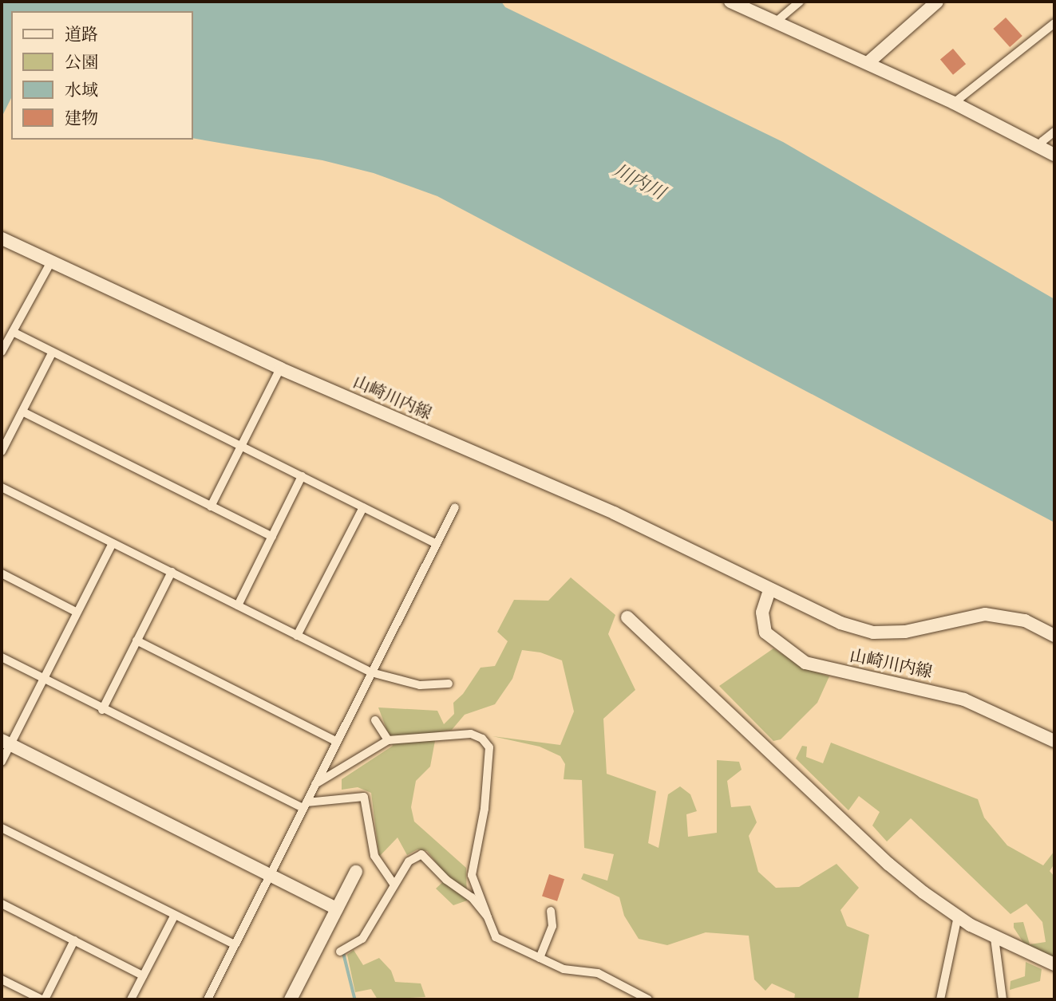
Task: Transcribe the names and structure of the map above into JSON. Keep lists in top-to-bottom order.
{
  "streets": {
    "street": ["山崎川内線"]
  },
  "water": ["川内川"],
  "legend": [
    "道路",
    "公園",
    "水域",
    "建物"
  ]
}
